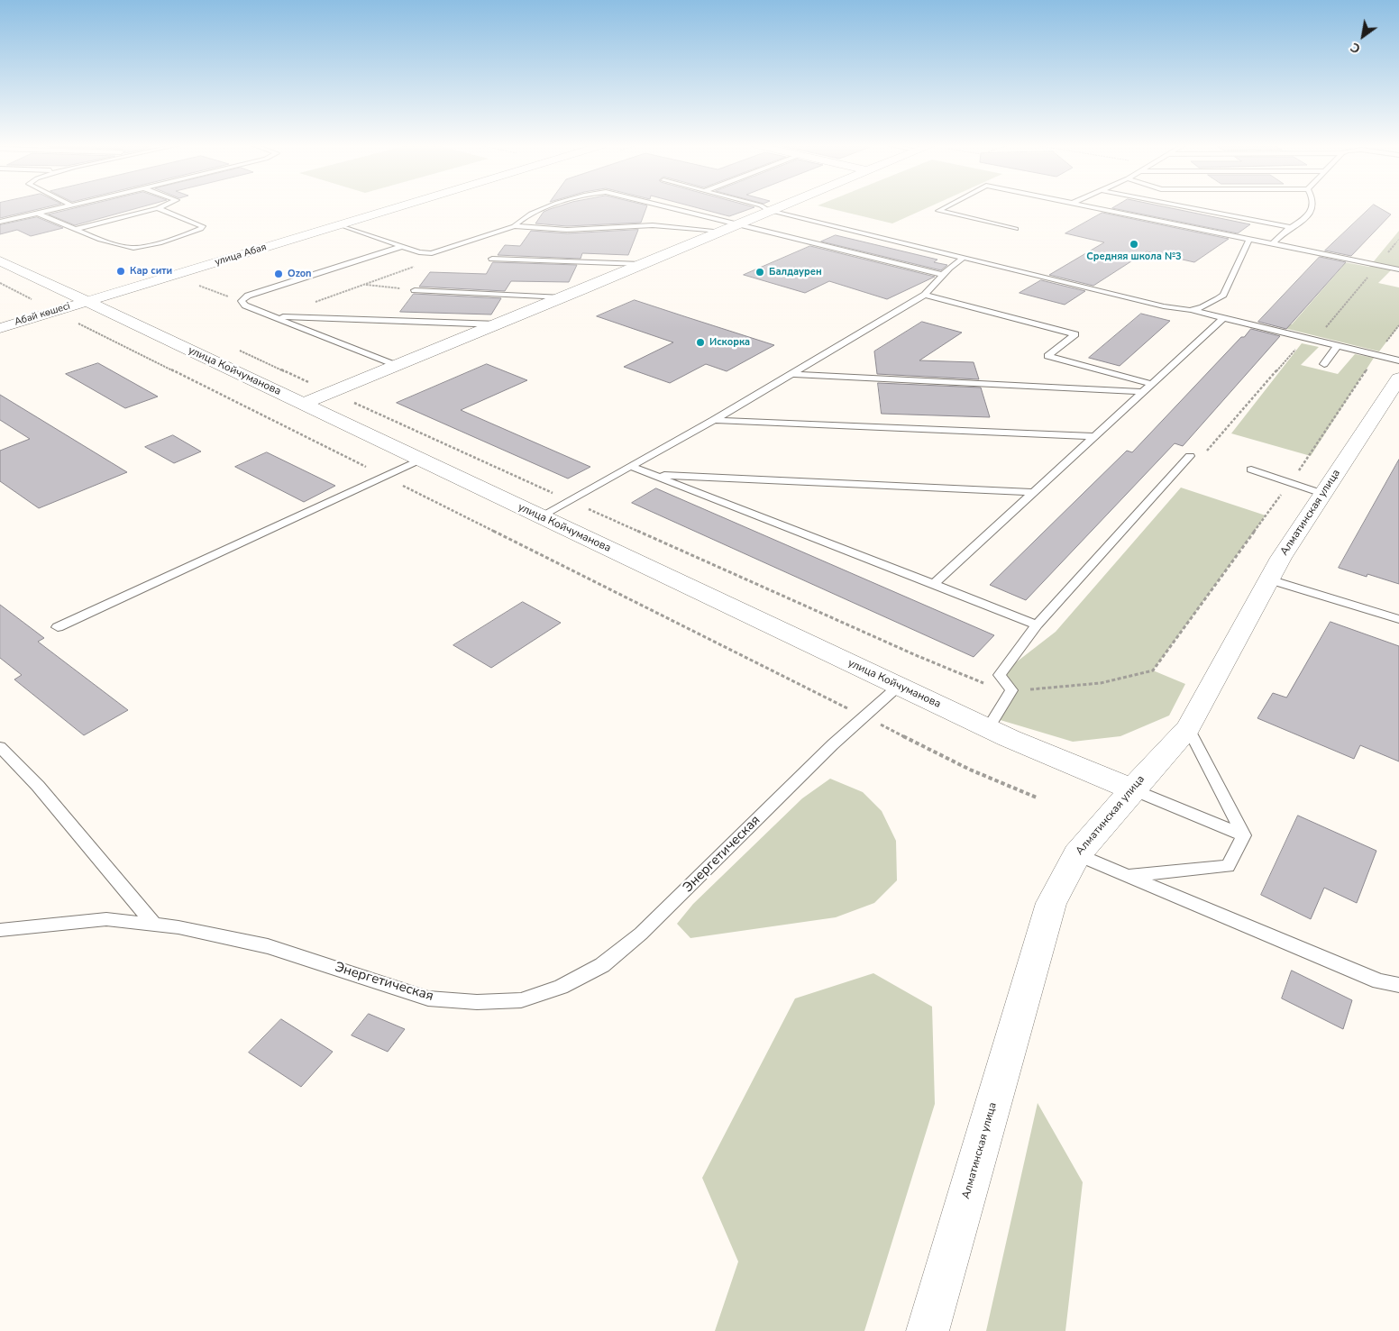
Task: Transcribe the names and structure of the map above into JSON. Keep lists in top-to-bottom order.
{
  "streets": {
    "street": [
      "улица Абая",
      "Абай көшесі",
      "улица Койчуманова",
      "Алматинская улица"
    ],
    "lane": ["Энергетическая"]
  },
  "crossings": [
    ["улица Абая", "Абай көшесі"],
    ["улица Абая", "улица Койчуманова"],
    ["Абай көшесі", "улица Койчуманова"],
    ["улица Койчуманова", "Алматинская улица"],
    ["улица Койчуманова", "Энергетическая"]
  ],
  "places": [
    "Средняя школа №3",
    "Кар сити",
    "Балдаурен",
    "Ozon",
    "Искоркa"
  ],
  "north": "bottom left"
}
